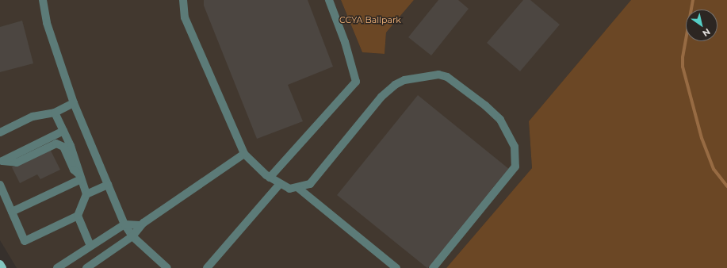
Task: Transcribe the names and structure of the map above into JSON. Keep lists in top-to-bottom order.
{
  "parks": ["CCYA Ballpark"],
  "north": "bottom right"
}
